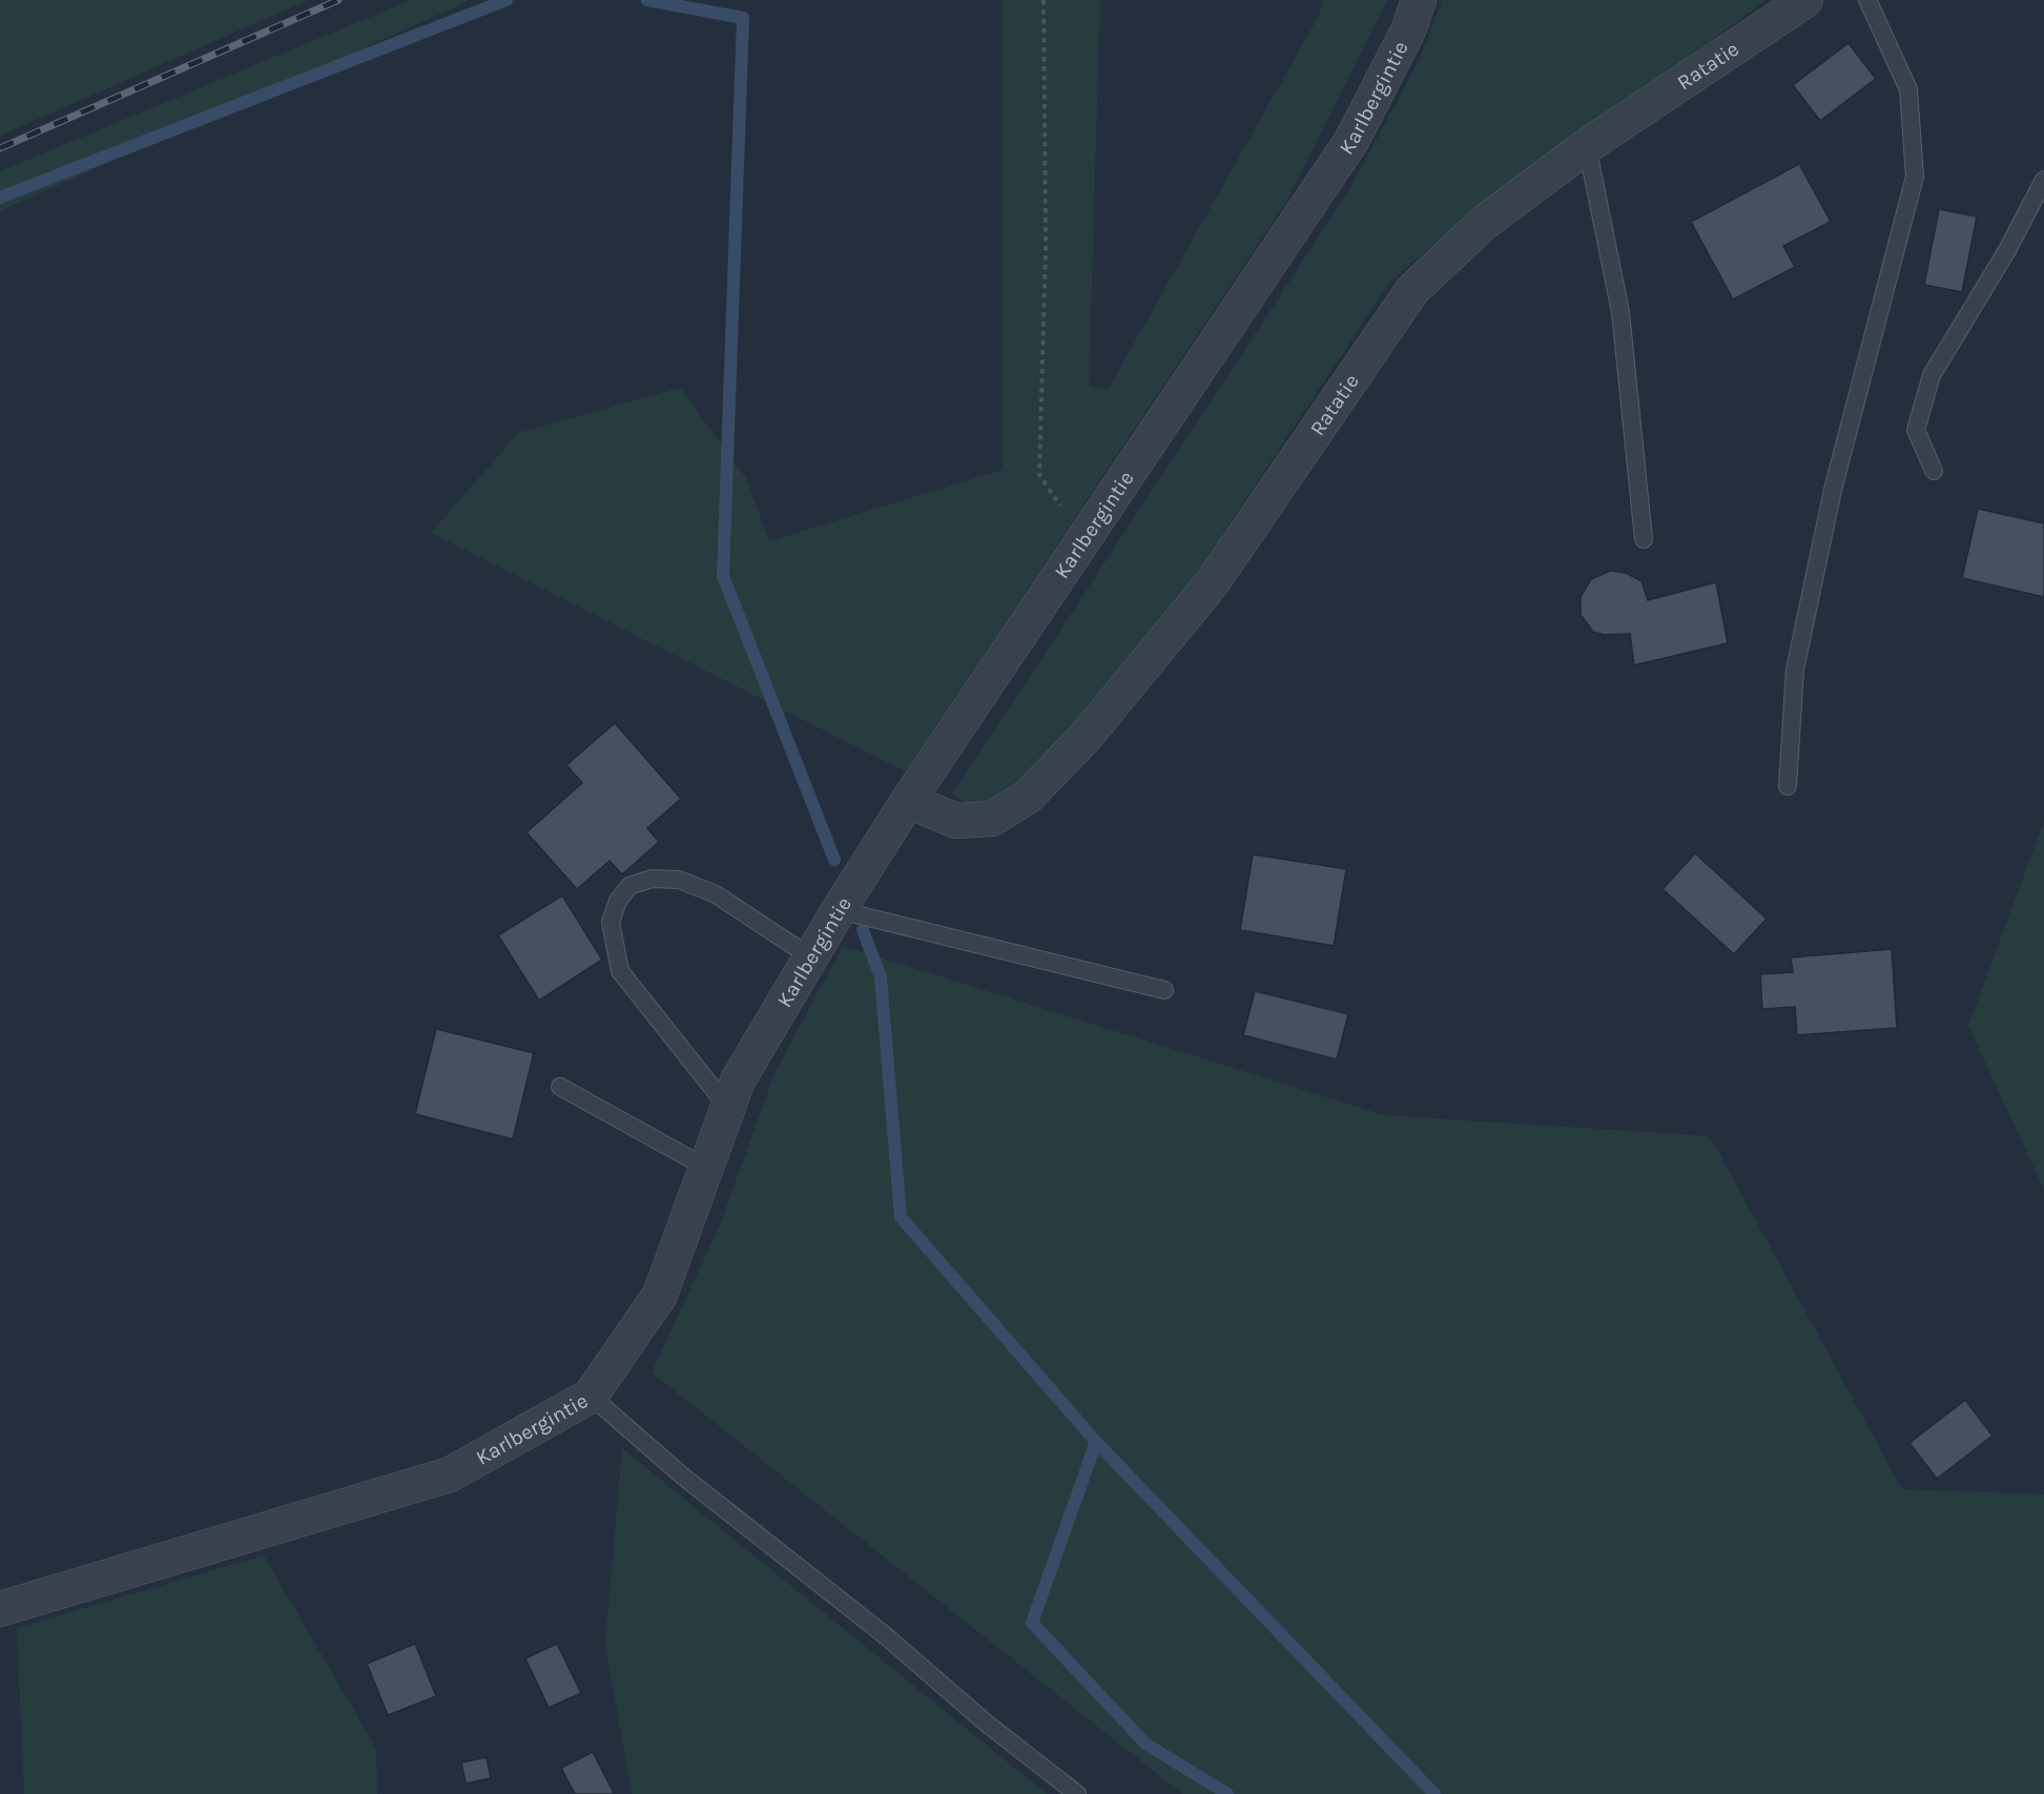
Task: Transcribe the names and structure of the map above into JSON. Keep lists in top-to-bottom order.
{
  "streets": {
    "street": ["Ratatie", "Karlbergintie"]
  },
  "crossings": [
    ["Ratatie", "Karlbergintie"]
  ]
}
